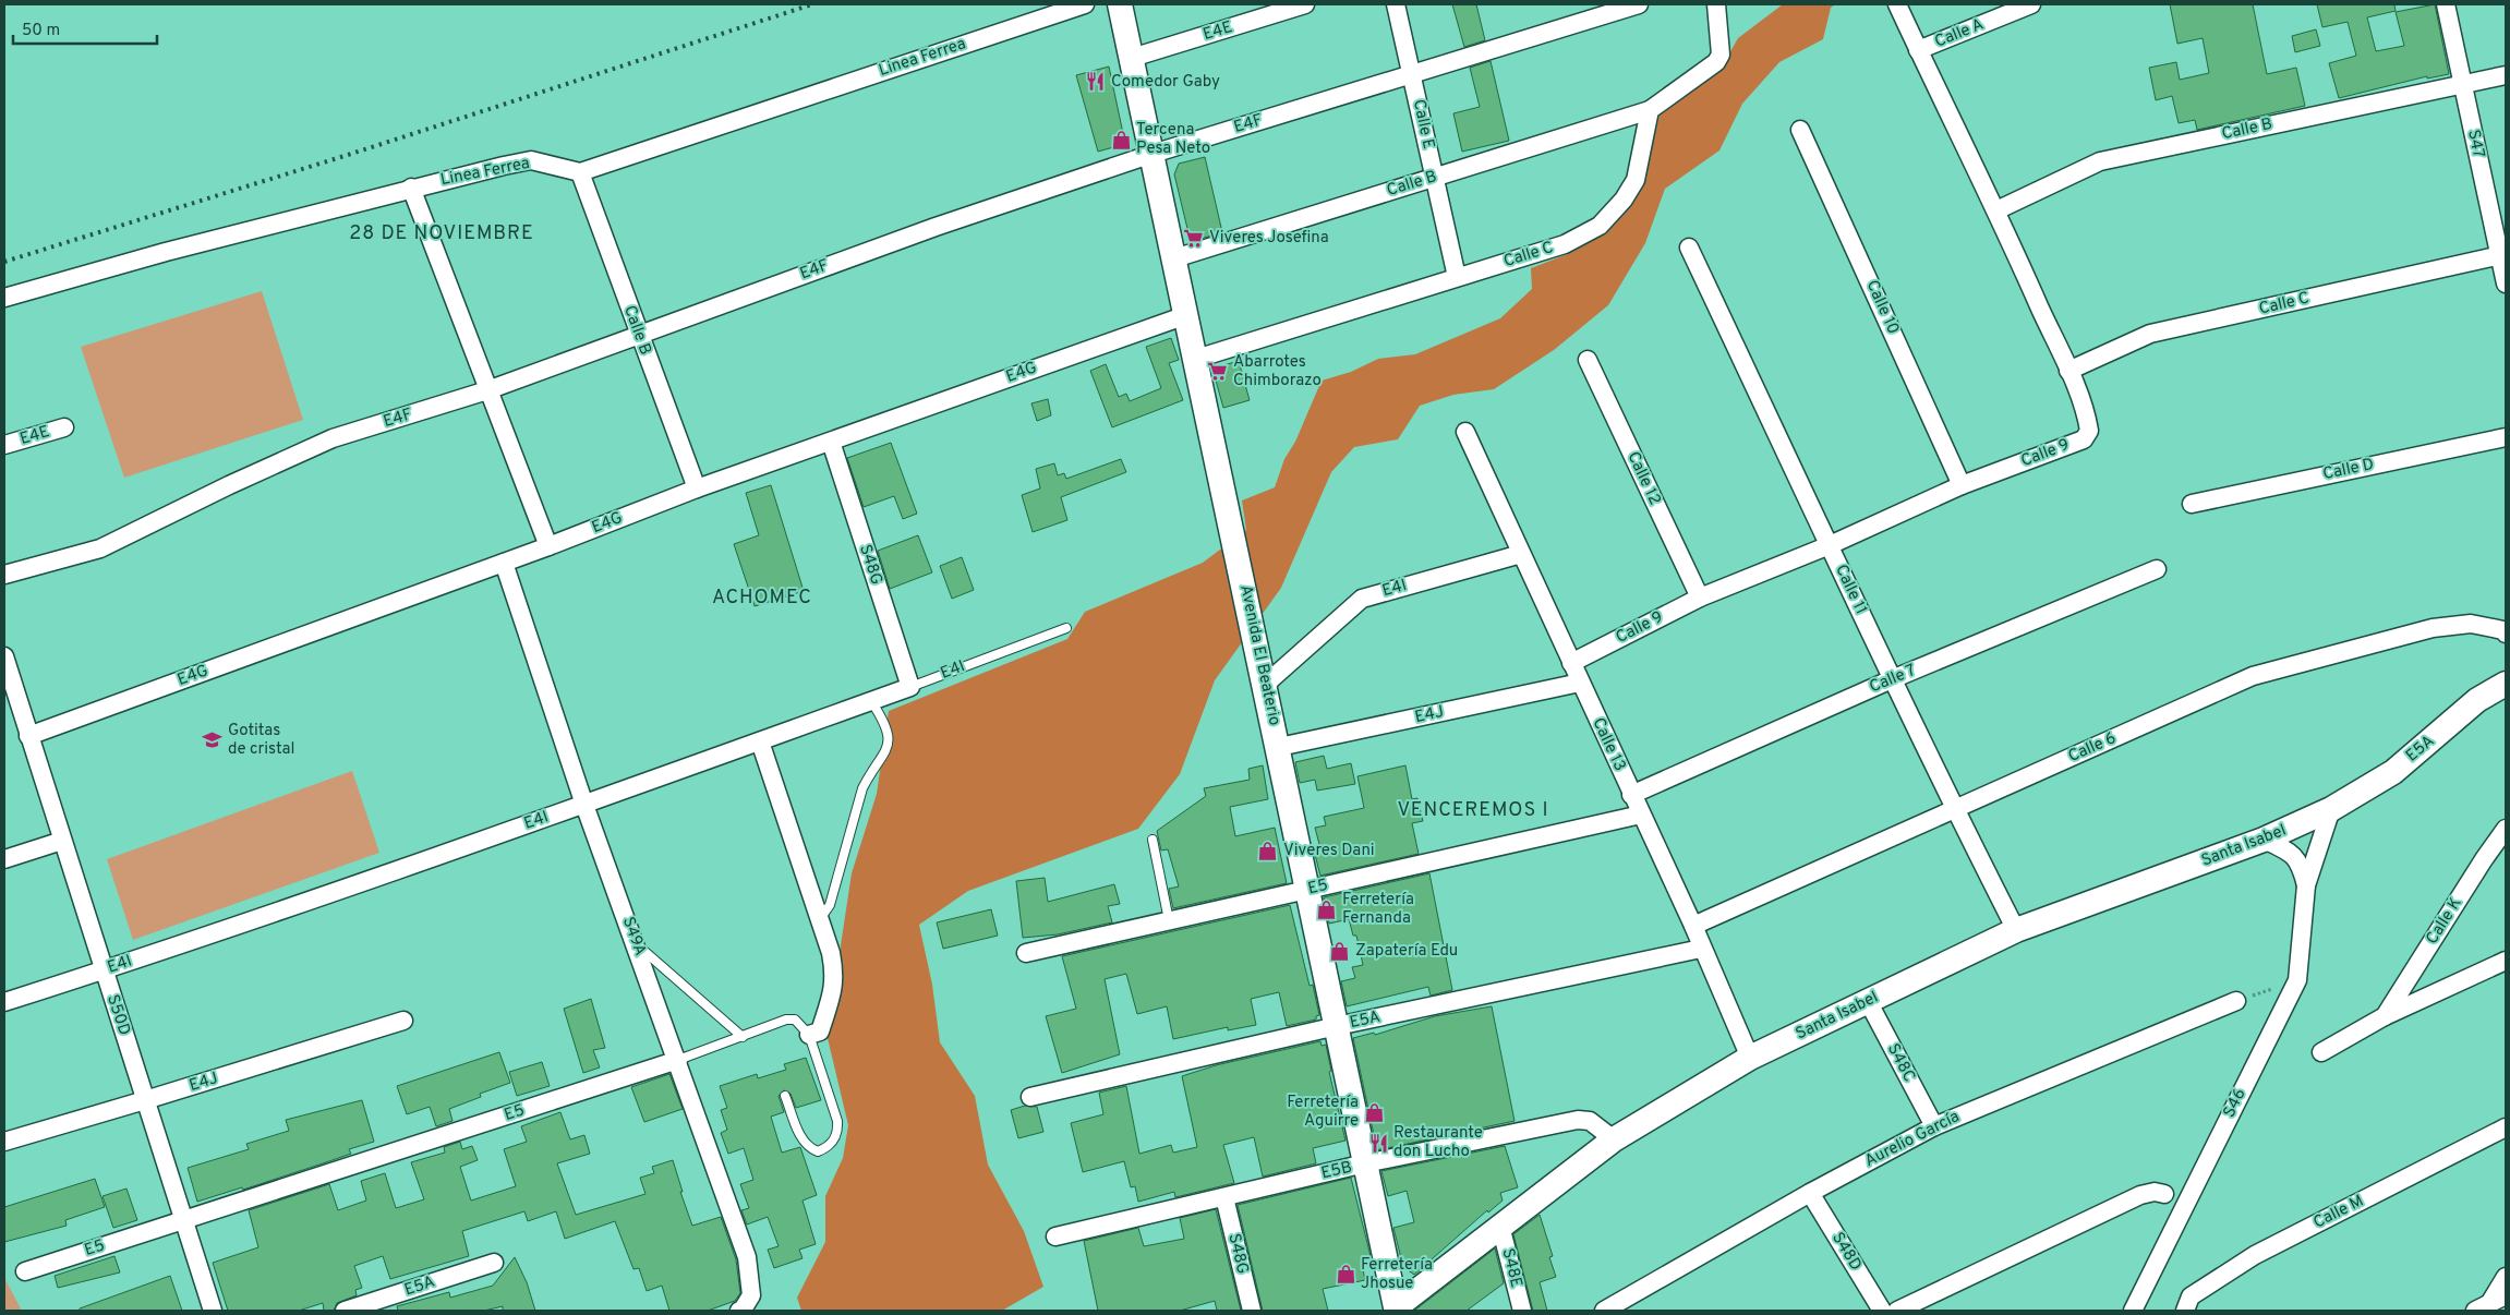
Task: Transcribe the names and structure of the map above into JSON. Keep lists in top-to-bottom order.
{
  "streets": {
    "street": [
      "E4E",
      "Calle A",
      "Linea Ferrea",
      "E4F",
      "Calle E",
      "Calle B",
      "S47",
      "Calle C",
      "Calle 10",
      "E4G",
      "Calle 9",
      "Calle D",
      "Calle 12",
      "S48G",
      "E4I",
      "Calle 11",
      "Avenida El Beaterio",
      "Calle 7",
      "E4J",
      "Calle 13",
      "Calle 6",
      "E5A",
      "Santa Isabel",
      "E5",
      "Calle K",
      "S49A",
      "S50D",
      "S48C",
      "S46",
      "Aurelio García",
      "E5B",
      "Calle M",
      "S48D",
      "S48E"
    ]
  },
  "crossings": [
    ["E4E", "Avenida El Beaterio"],
    ["Calle A", "Calle 9"],
    ["Linea Ferrea", "Calle B"],
    ["E4F", "Calle E"],
    ["E4F", "Calle B"],
    ["E4F", "Avenida El Beaterio"],
    ["Calle E", "Calle B"],
    ["Calle E", "Calle C"],
    ["Calle B", "S47"],
    ["Calle B", "Calle C"],
    ["Calle B", "E4G"],
    ["Calle B", "Calle 9"],
    ["Calle B", "Avenida El Beaterio"],
    ["S47", "Calle C"],
    ["Calle C", "Calle 9"],
    ["Calle C", "Avenida El Beaterio"],
    ["Calle 10", "Calle 9"],
    ["E4G", "S48G"],
    ["E4G", "Avenida El Beaterio"],
    ["E4G", "S49A"],
    ["E4G", "S50D"],
    ["Calle 9", "Calle 12"],
    ["Calle 9", "Calle 11"],
    ["Calle 9", "Calle 13"],
    ["S48G", "E4I"],
    ["S48G", "E5B"],
    ["E4I", "Avenida El Beaterio"],
    ["E4I", "Calle 13"],
    ["E4I", "S49A"],
    ["E4I", "S50D"],
    ["Calle 11", "Calle 7"],
    ["Calle 11", "Calle 6"],
    ["Calle 11", "Santa Isabel"],
    ["Avenida El Beaterio", "E4J"],
    ["Avenida El Beaterio", "E5A"],
    ["Avenida El Beaterio", "Santa Isabel"],
    ["Avenida El Beaterio", "E5"],
    ["Avenida El Beaterio", "E5B"],
    ["Calle 7", "Calle 13"],
    ["E4J", "Calle 13"],
    ["E4J", "S50D"],
    ["Calle 13", "Calle 6"],
    ["Calle 13", "E5A"],
    ["Calle 13", "Santa Isabel"],
    ["Calle 13", "E5"],
    ["E5A", "Santa Isabel"],
    ["E5A", "S46"],
    ["Santa Isabel", "S48C"],
    ["Santa Isabel", "S46"],
    ["Santa Isabel", "E5B"],
    ["Santa Isabel", "S48E"],
    ["E5", "S49A"],
    ["E5", "S50D"],
    ["S48C", "Aurelio García"],
    ["Aurelio García", "S48D"]
  ],
  "districts": ["28 DE NOVIEMBRE", "ACHOMEC", "VENCEREMOS I"],
  "places": {
    "restaurant": ["Comedor Gaby", "Restaurante don Lucho"],
    "shop": [
      "Tercena Pesa Neto",
      "Viveres Dani",
      "Ferretería Fernanda",
      "Zapatería Edu",
      "Ferretería Aguirre",
      "Ferretería Jhosue"
    ],
    "supermarket": ["Viveres Josefina", "Abarrotes Chimborazo"],
    "school or university": ["Gotitas de cristal"]
  },
  "scale_bar": "50 m"
}
